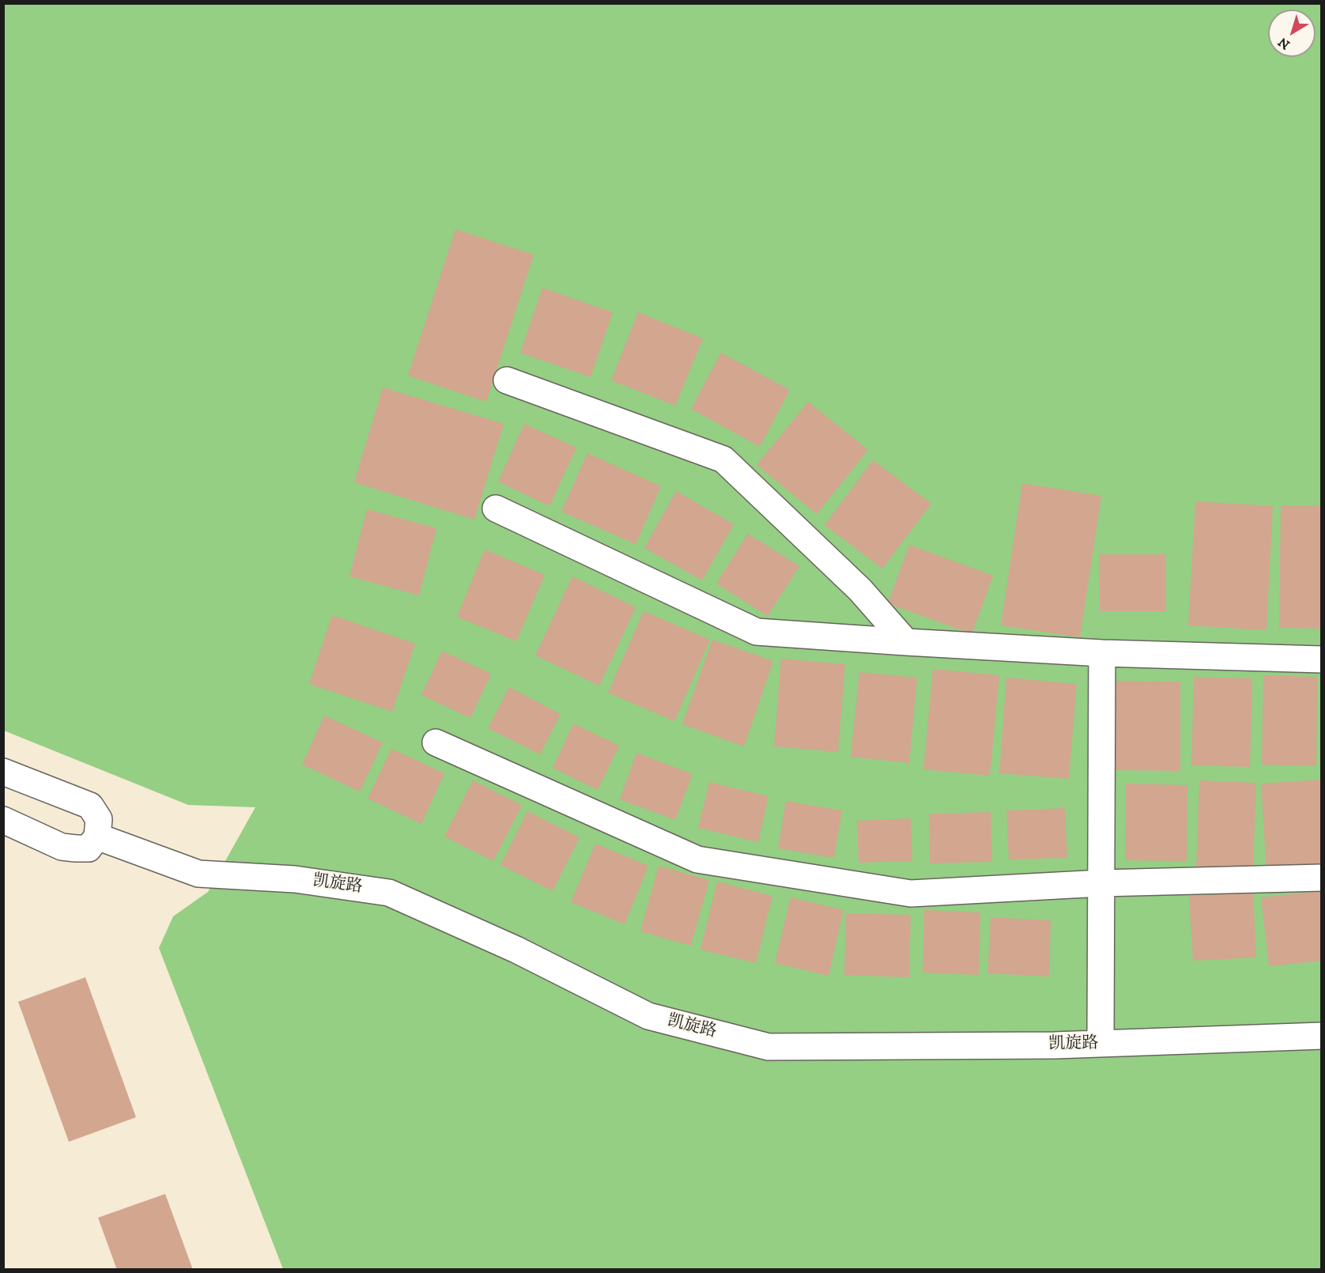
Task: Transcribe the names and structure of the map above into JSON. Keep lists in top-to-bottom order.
{
  "streets": {
    "street": ["凯旋路"]
  },
  "north": "bottom left"
}
